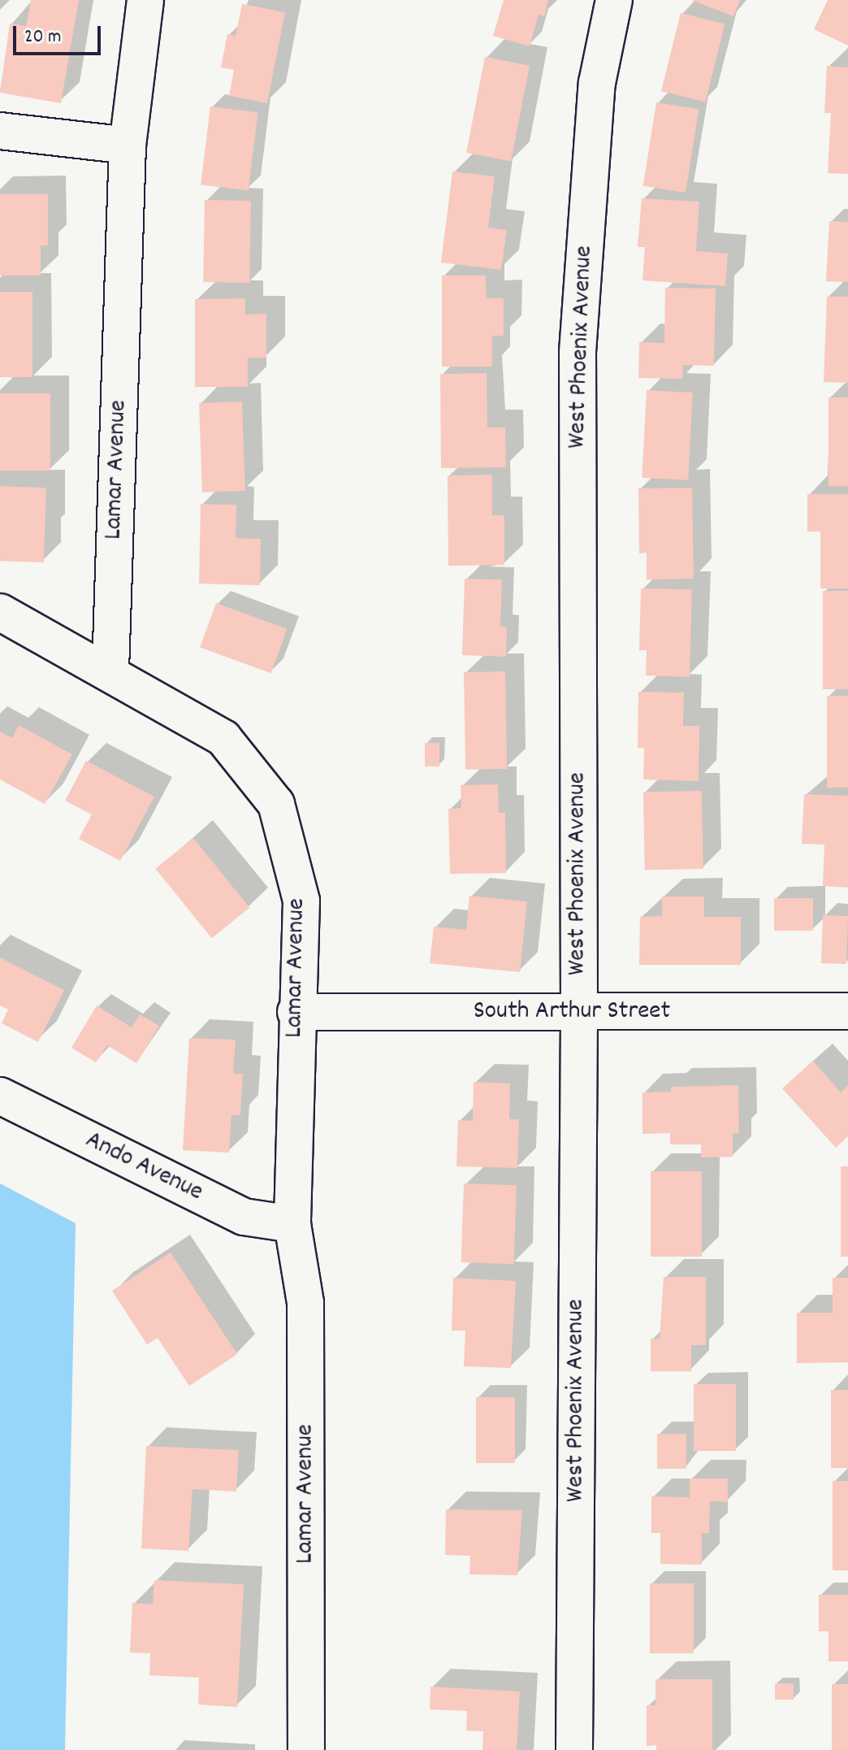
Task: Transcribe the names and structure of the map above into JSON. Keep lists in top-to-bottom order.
{
  "streets": {
    "street": [
      "West Phoenix Avenue",
      "Lamar Avenue",
      "South Arthur Street",
      "Ando Avenue"
    ]
  },
  "crossings": [
    ["West Phoenix Avenue", "South Arthur Street"],
    ["Lamar Avenue", "South Arthur Street"],
    ["Lamar Avenue", "Ando Avenue"]
  ],
  "scale_bar": "20 m"
}
